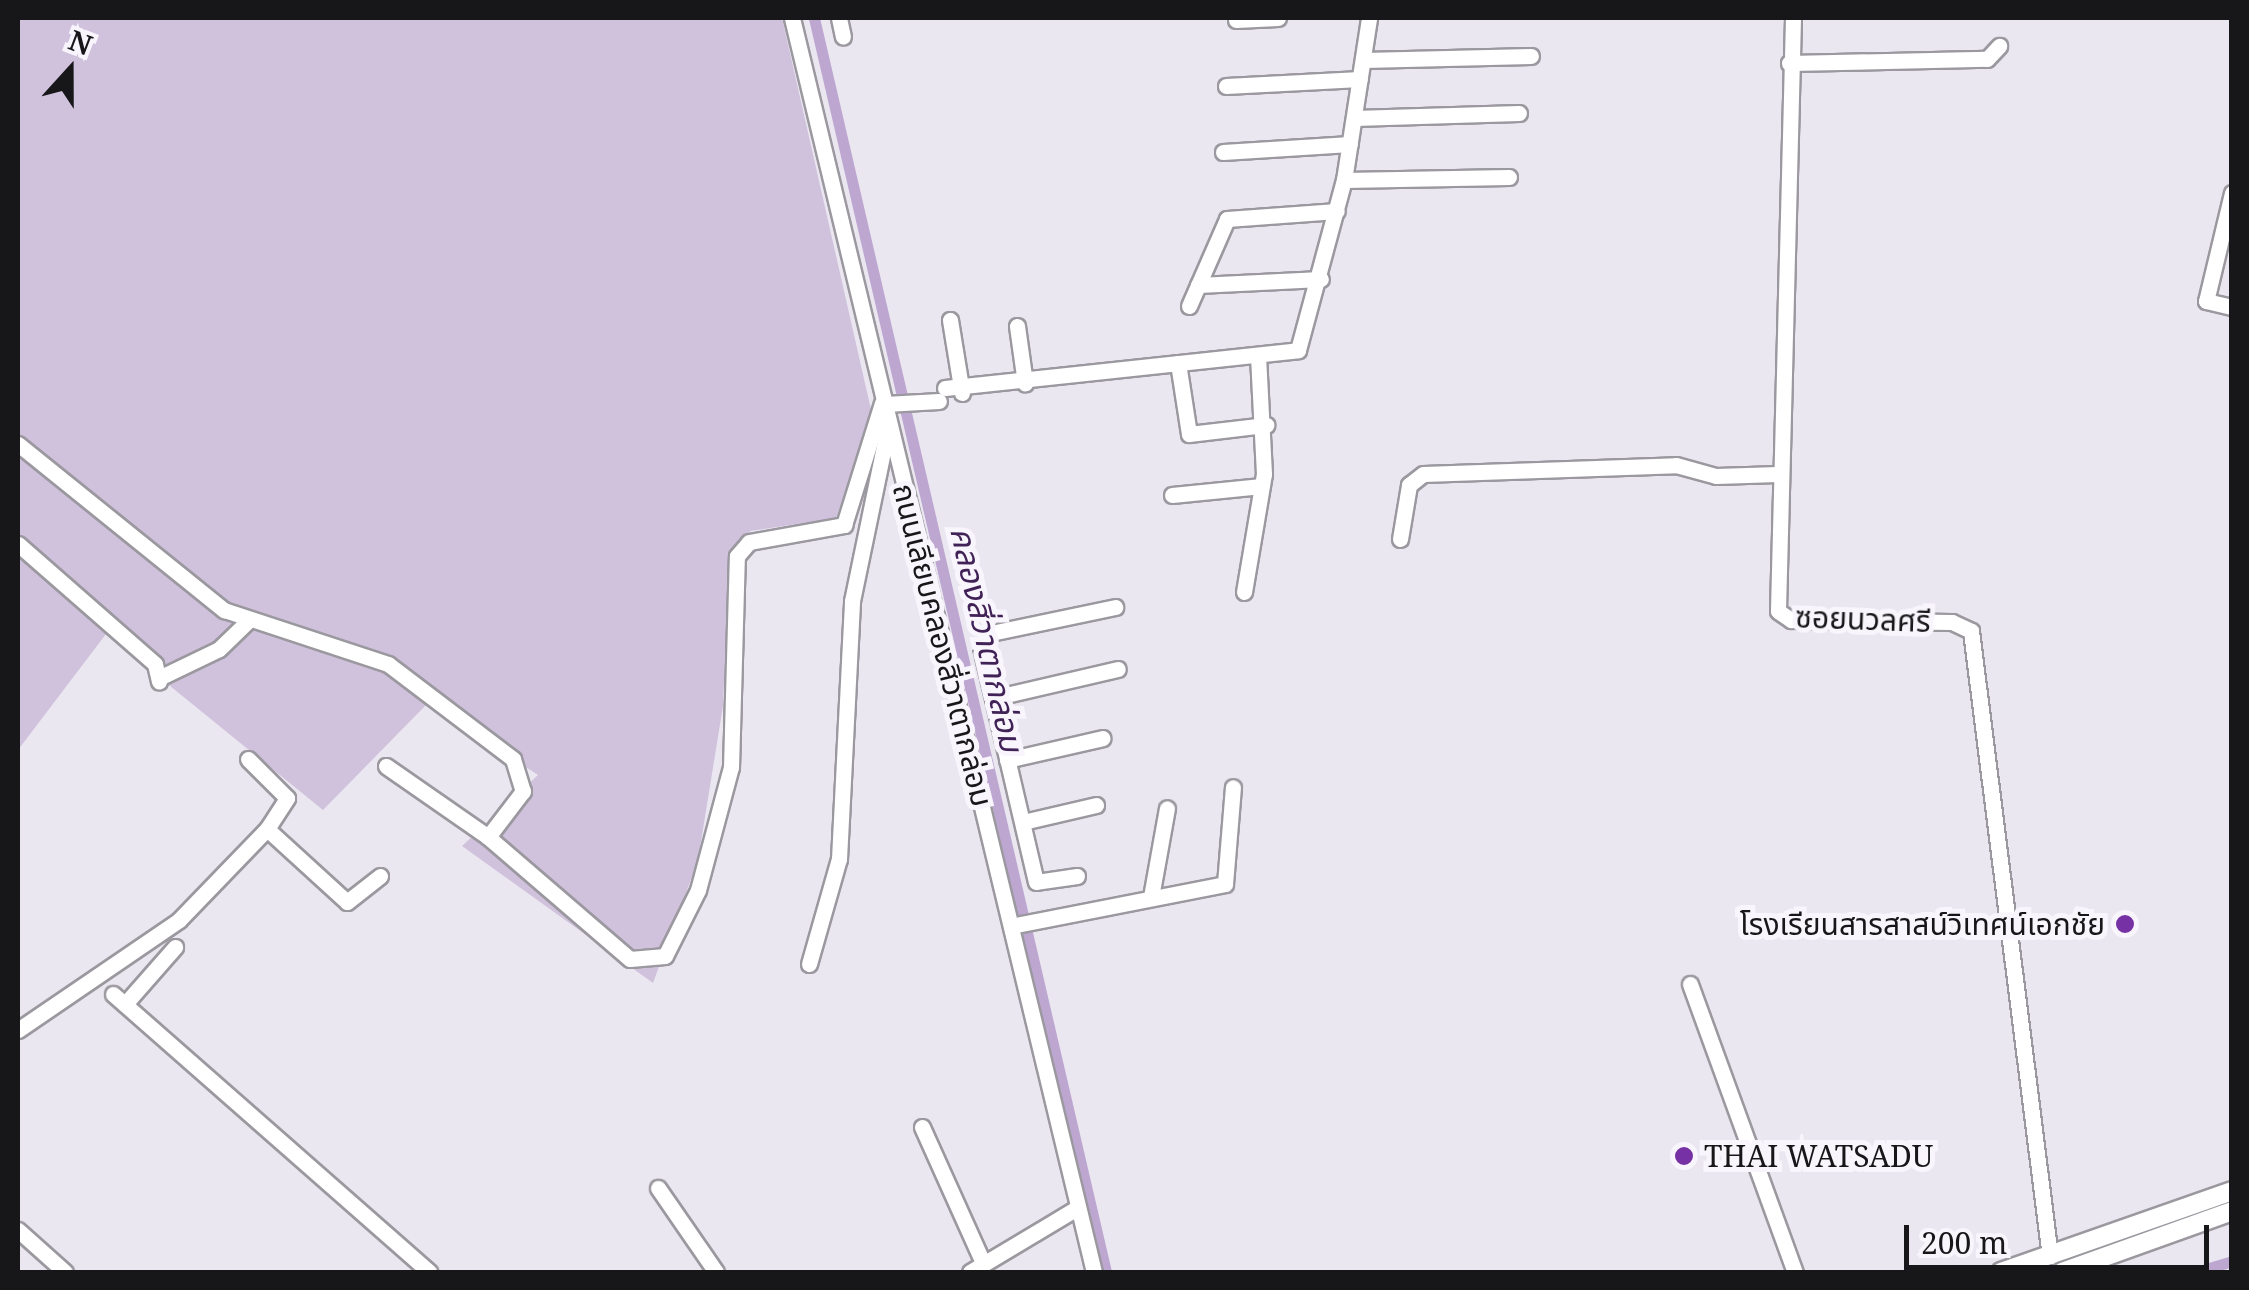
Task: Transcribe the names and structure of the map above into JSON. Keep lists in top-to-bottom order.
{
  "streets": {
    "street": ["ซอยนวลศรี", "ถนนเลียบคลองสี่วาตากล่อม"]
  },
  "water": ["คลองสี่วาตากล่อม"],
  "places": ["โรงเรียนสารสาสน์วิเทศน์เอกชัย", "THAI WATSADU"],
  "scale_bar": "200 m",
  "north": "top"
}
